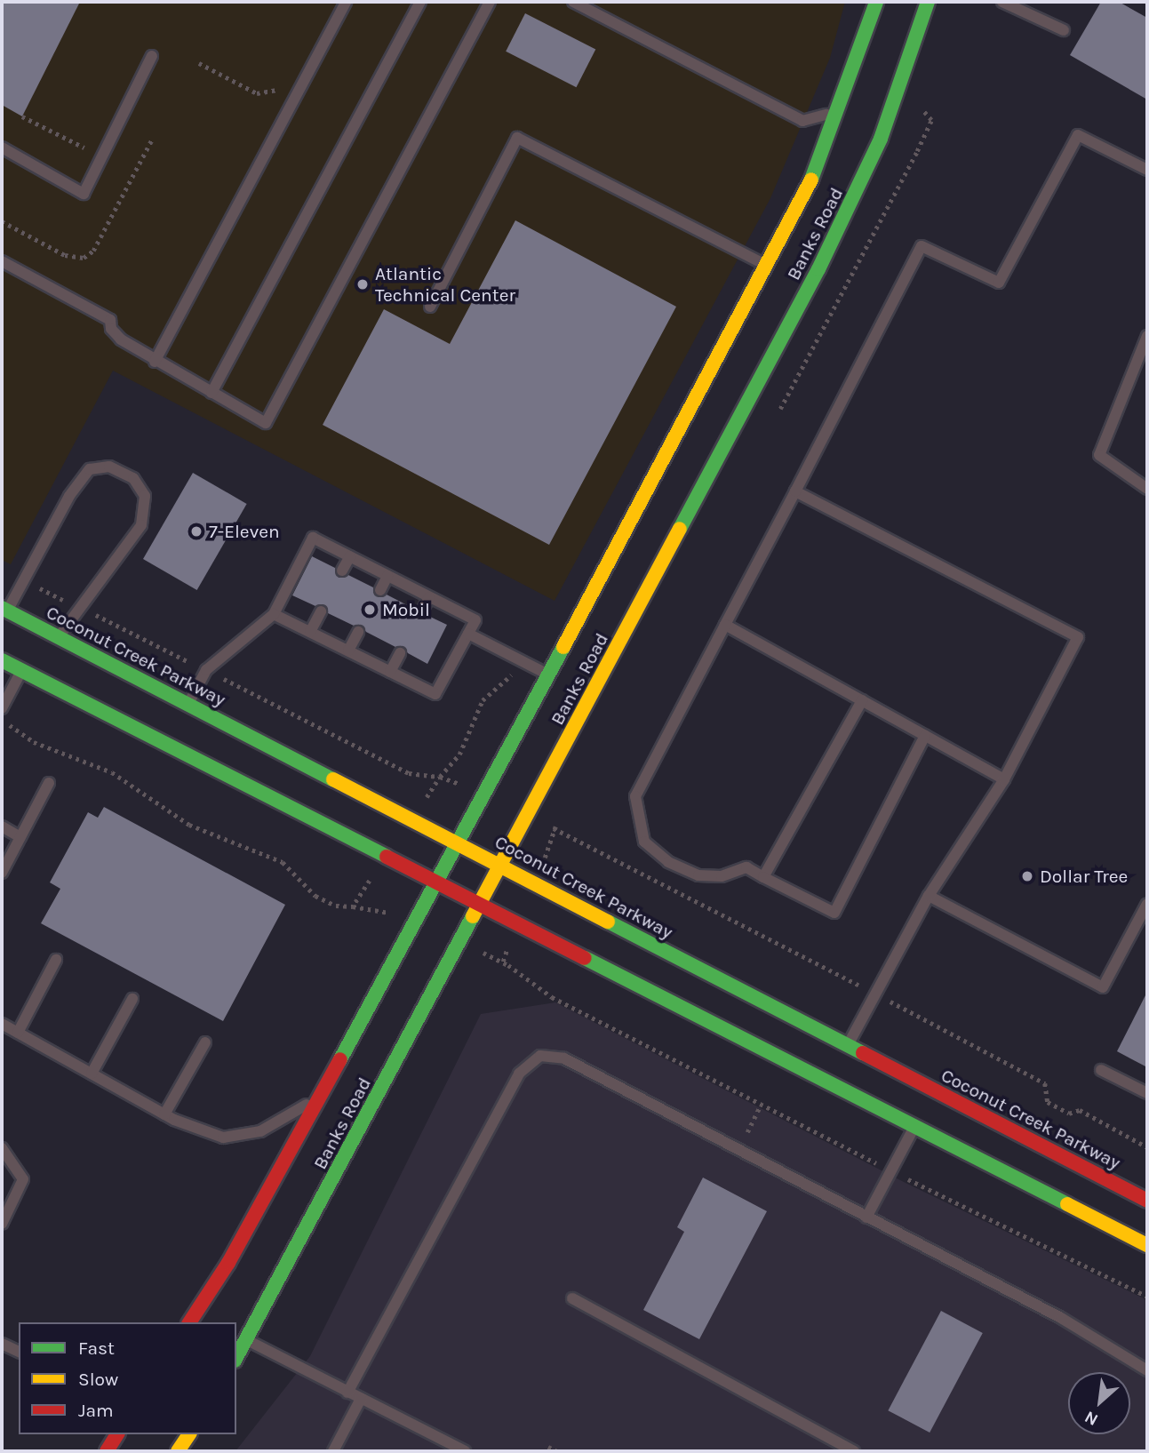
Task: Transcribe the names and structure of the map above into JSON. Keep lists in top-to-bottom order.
{
  "streets": {
    "street": ["Banks Road", "Coconut Creek Parkway"]
  },
  "crossings": [
    ["Banks Road", "Coconut Creek Parkway"]
  ],
  "places": [
    "Atlantic Technical Center",
    "7-Eleven",
    "Mobil",
    "Dollar Tree"
  ],
  "legend": ["Fast", "Slow", "Jam"],
  "north": "bottom left"
}
